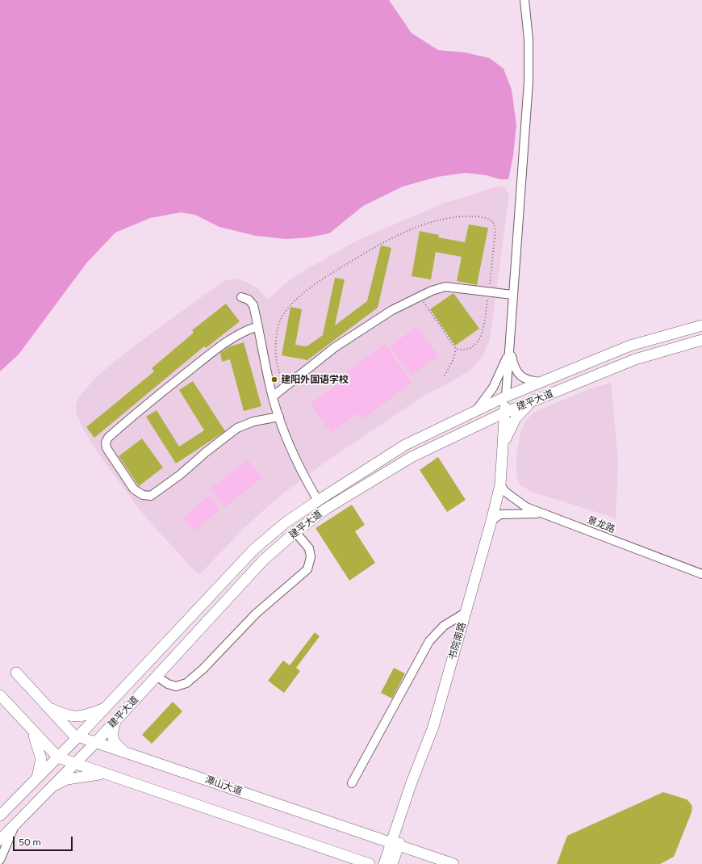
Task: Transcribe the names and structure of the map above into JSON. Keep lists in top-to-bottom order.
{
  "streets": {
    "main road": ["建平大道", "书院南路", "潭山大道"],
    "street": ["景龙路"]
  },
  "crossings": [
    ["建平大道", "书院南路"],
    ["建平大道", "潭山大道"],
    ["景龙路", "书院南路"],
    ["书院南路", "潭山大道"]
  ],
  "places": ["建阳外国语学校"],
  "scale_bar": "50 m"
}
